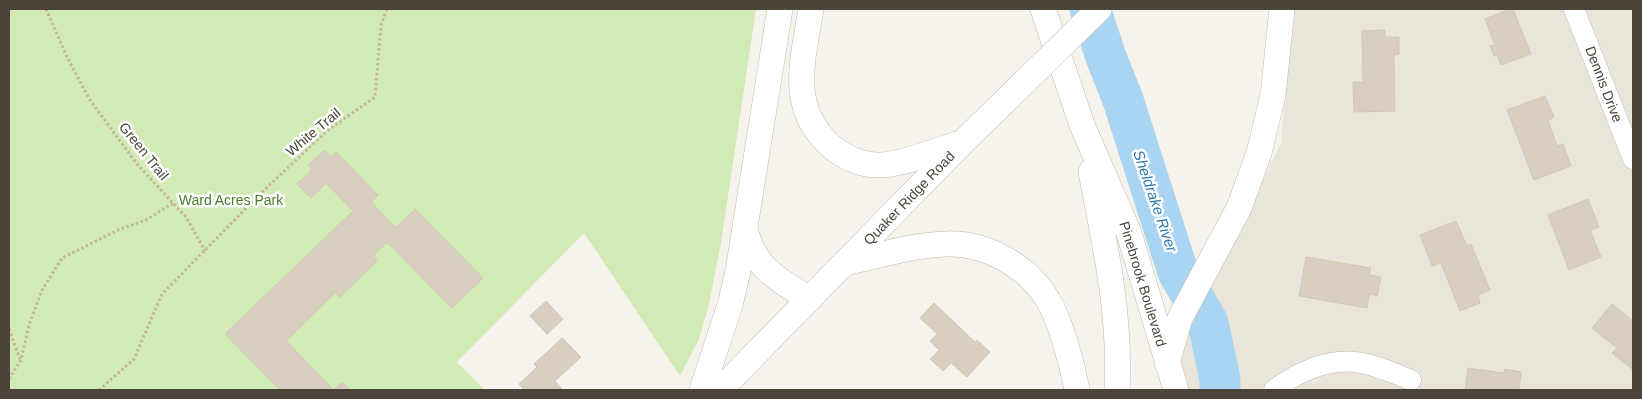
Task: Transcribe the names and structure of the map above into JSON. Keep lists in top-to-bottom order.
{
  "streets": {
    "street": ["Dennis Drive", "Quaker Ridge Road", "Pinebrook Boulevard"],
    "path": ["White Trail", "Green Trail"]
  },
  "crossings": [
    ["White Trail", "Green Trail"]
  ],
  "water": ["Sheldrake River"],
  "parks": ["Ward Acres Park"]
}
